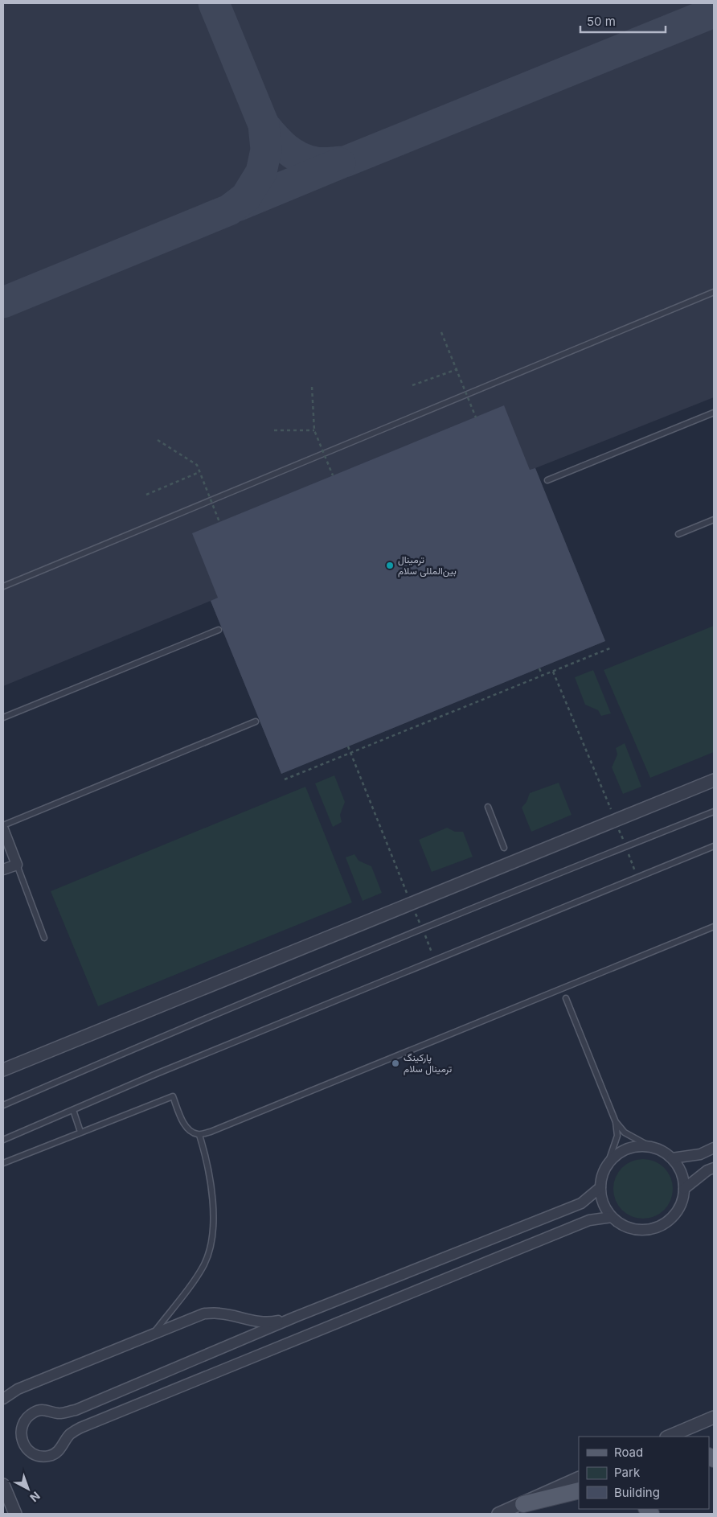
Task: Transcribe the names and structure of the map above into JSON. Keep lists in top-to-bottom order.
{
  "places": ["ترمینال بین‌المللی سلام", "پارکینگ ترمینال سلام"],
  "legend": ["Road", "Park", "Building"],
  "scale_bar": "50 m",
  "north": "bottom right"
}
